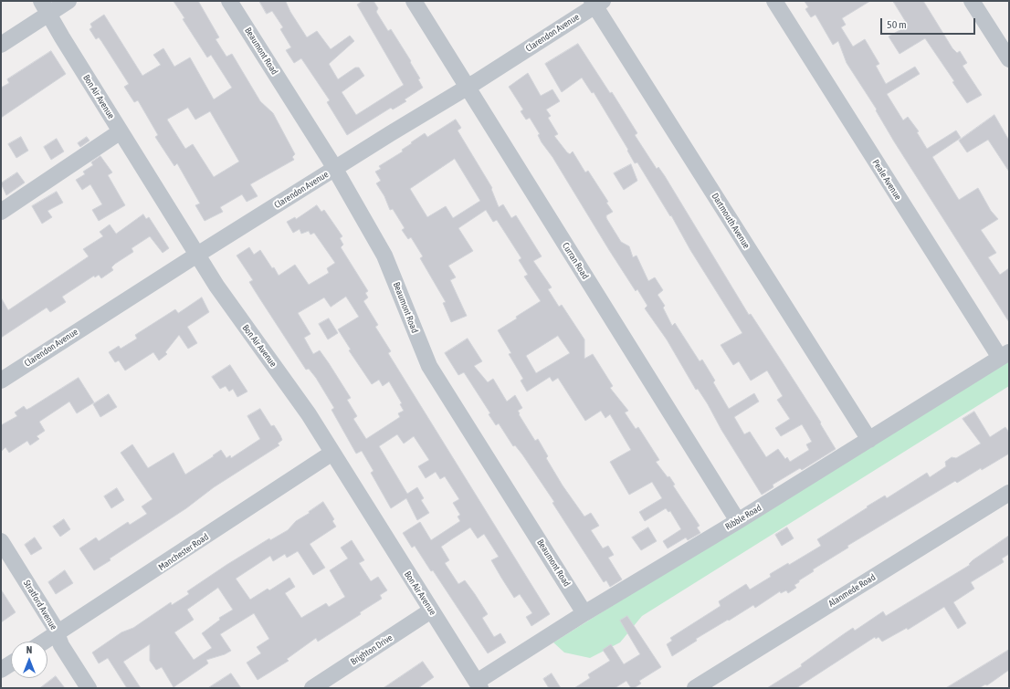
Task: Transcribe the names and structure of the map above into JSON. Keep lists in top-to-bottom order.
{
  "streets": {
    "street": [
      "Clarendon Avenue",
      "Beaumont Road",
      "Bon Air Avenue",
      "Peale Avenue",
      "Dartmouth Avenue",
      "Curran Road",
      "Ribble Road",
      "Manchester Road",
      "Alanmede Road",
      "Stratford Avenue",
      "Brighton Drive"
    ]
  },
  "crossings": [
    ["Clarendon Avenue", "Beaumont Road"],
    ["Clarendon Avenue", "Bon Air Avenue"],
    ["Clarendon Avenue", "Dartmouth Avenue"],
    ["Clarendon Avenue", "Curran Road"],
    ["Beaumont Road", "Ribble Road"],
    ["Bon Air Avenue", "Ribble Road"],
    ["Bon Air Avenue", "Manchester Road"],
    ["Bon Air Avenue", "Brighton Drive"],
    ["Peale Avenue", "Ribble Road"],
    ["Dartmouth Avenue", "Ribble Road"],
    ["Curran Road", "Ribble Road"],
    ["Manchester Road", "Stratford Avenue"]
  ],
  "scale_bar": "50 m",
  "north": "top"
}
